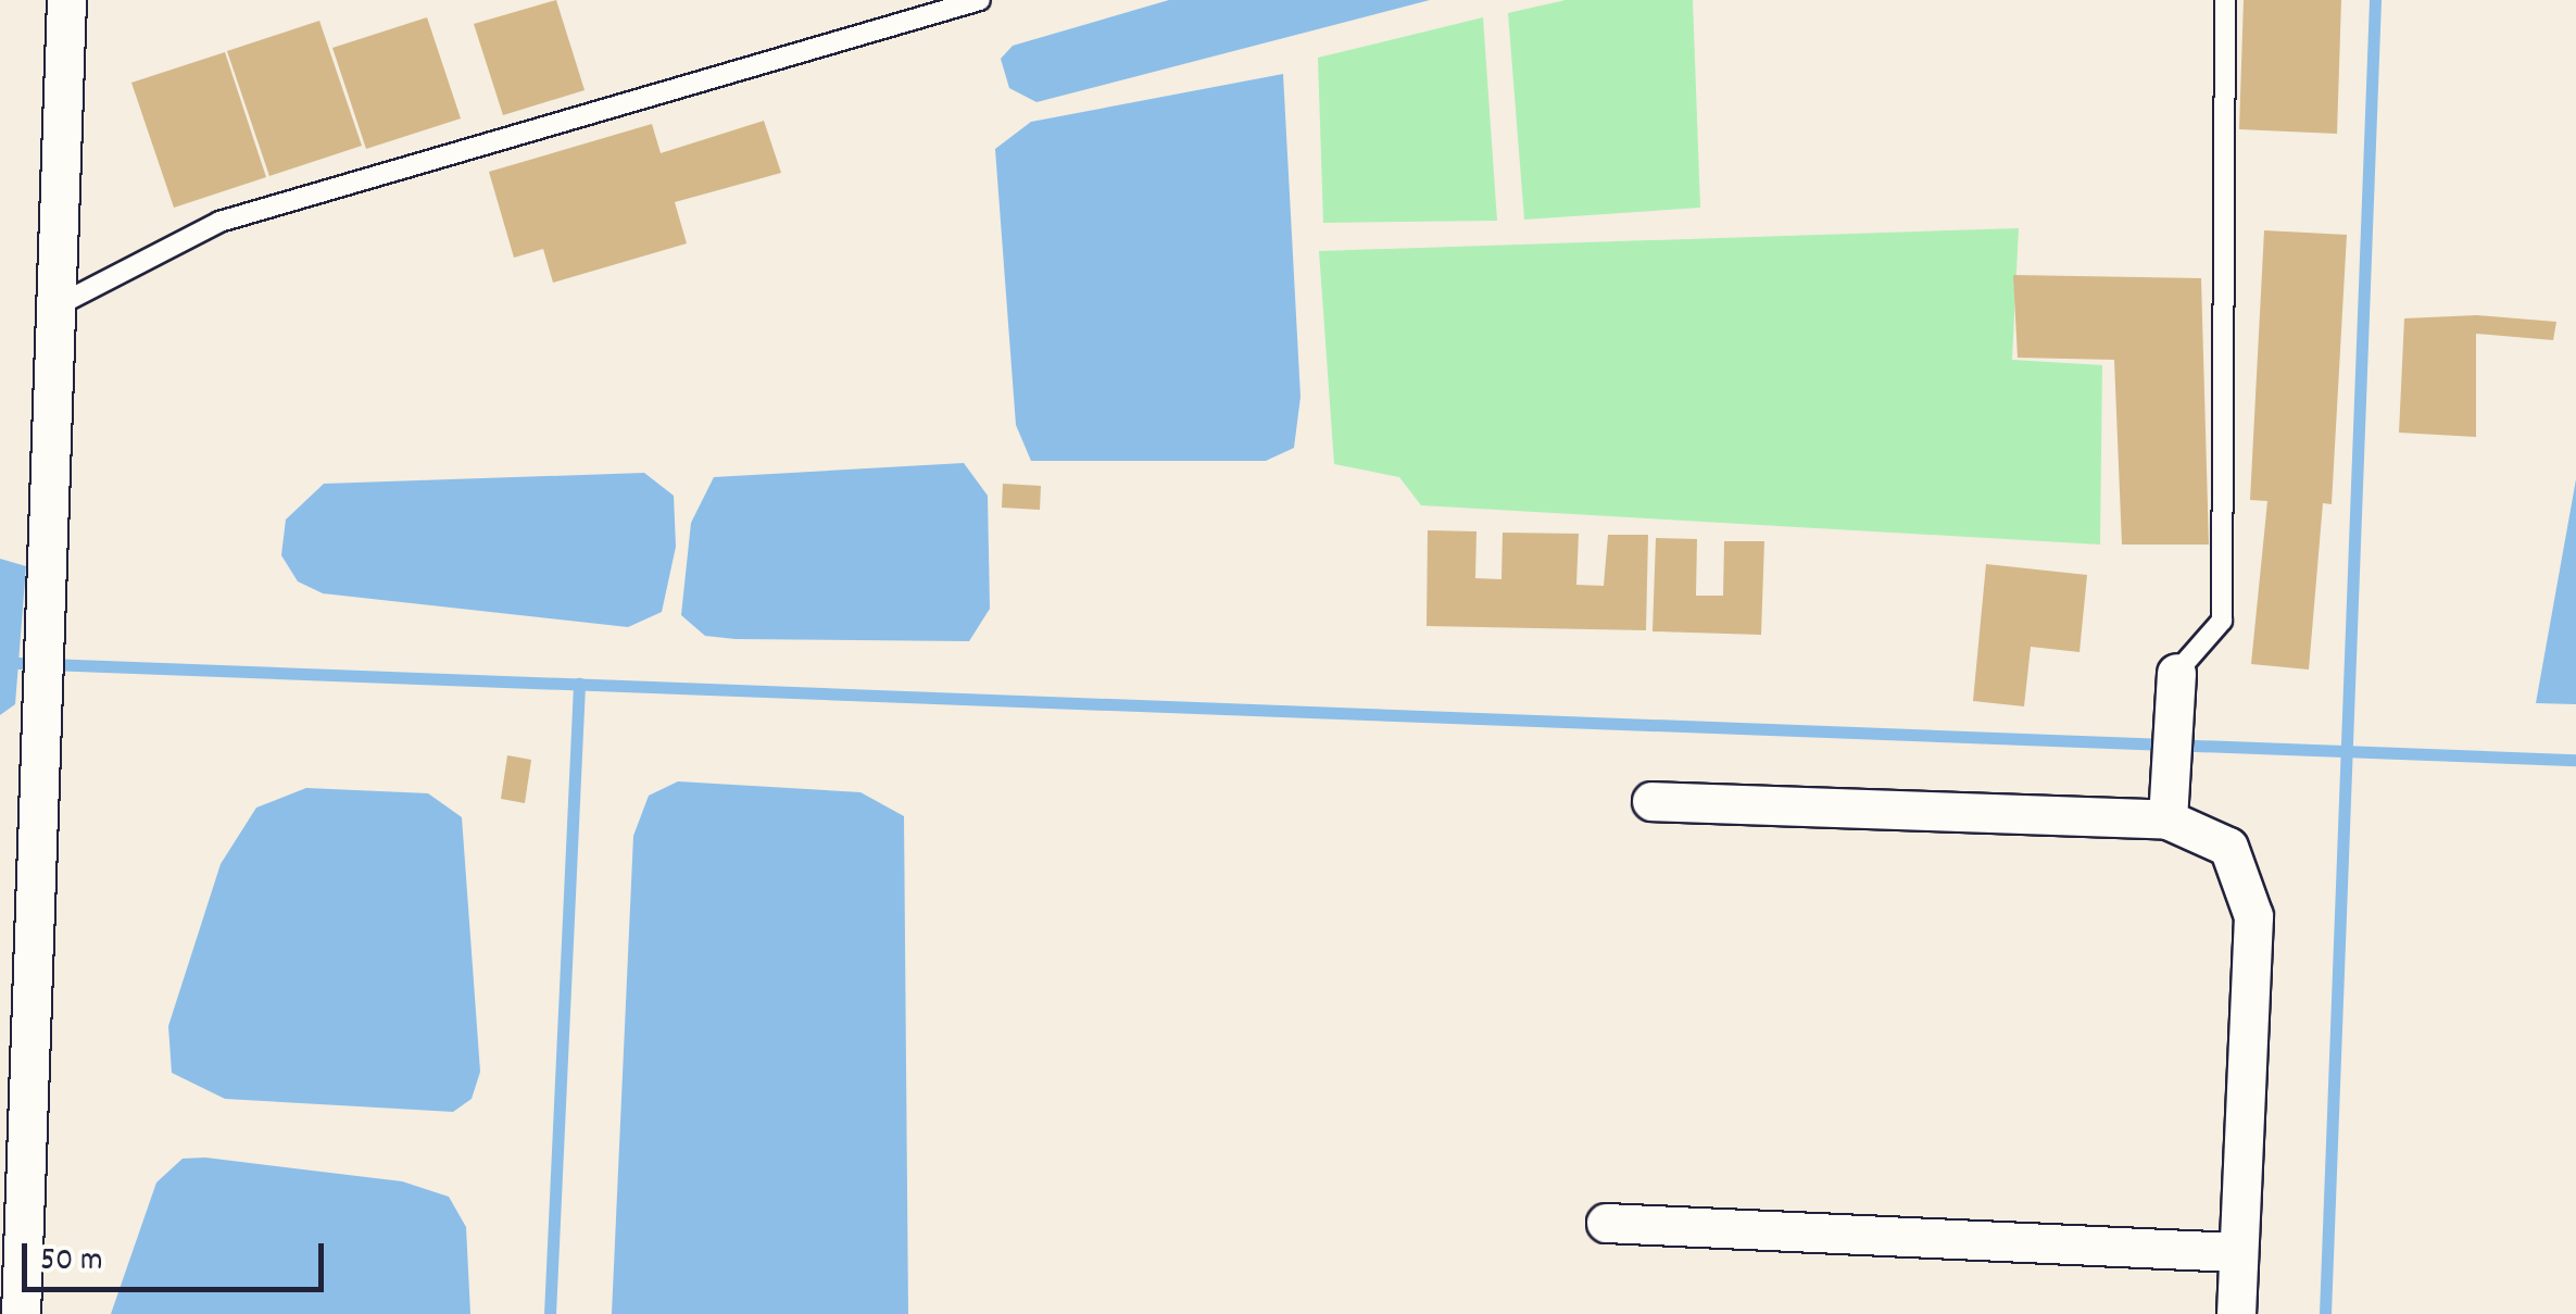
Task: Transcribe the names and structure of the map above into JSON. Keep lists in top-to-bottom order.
{
  "scale_bar": "50 m"
}
